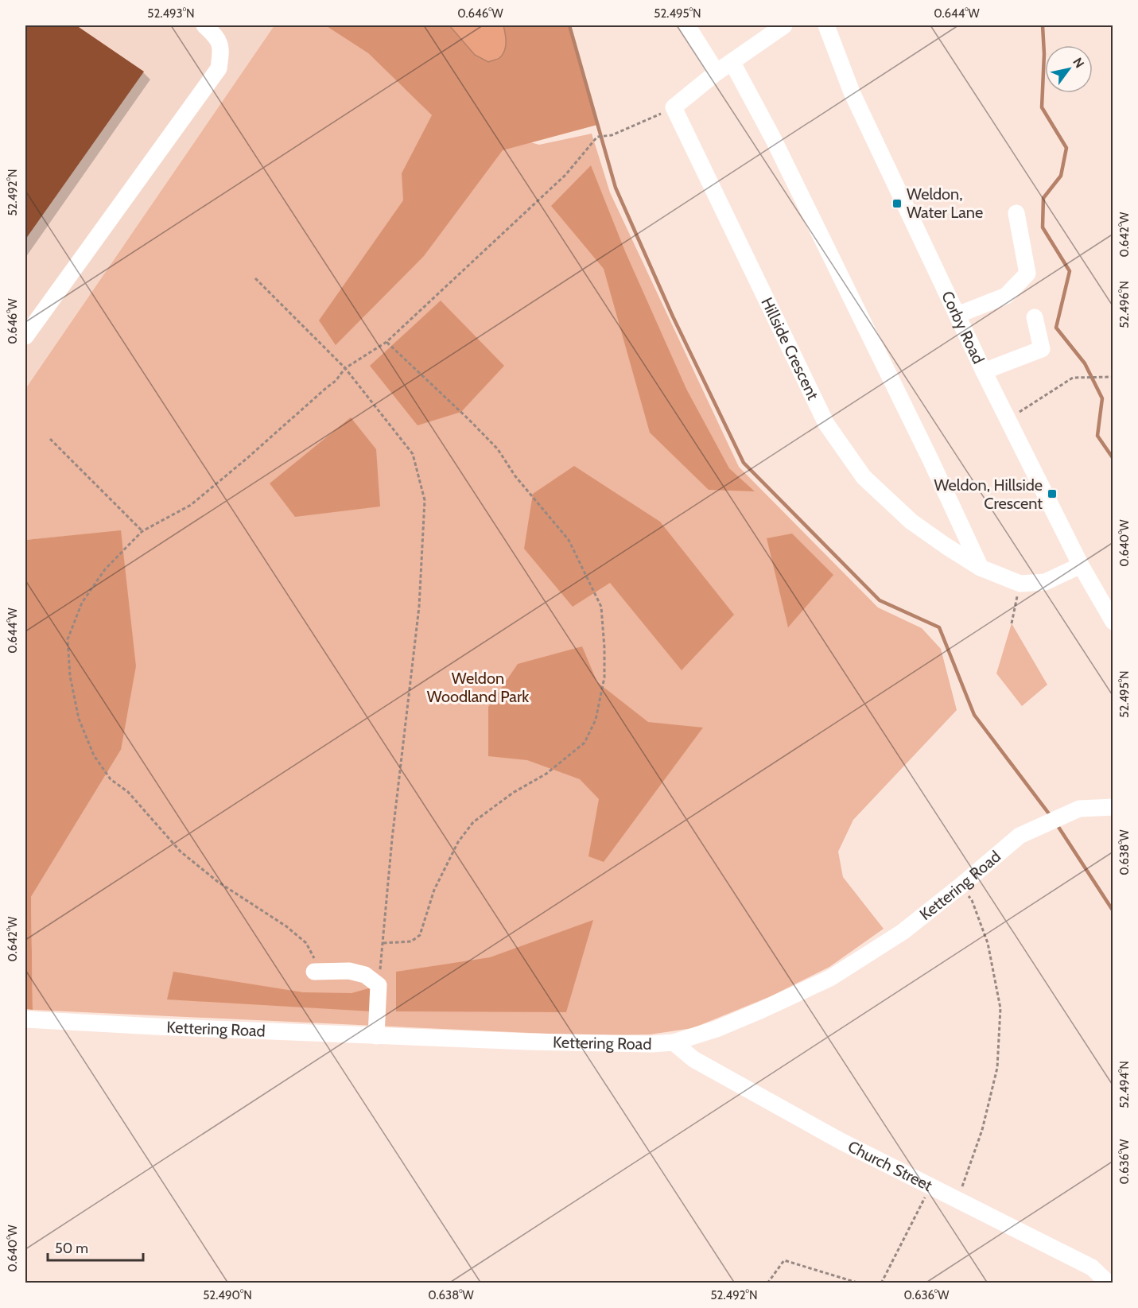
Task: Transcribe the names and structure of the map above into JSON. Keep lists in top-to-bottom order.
{
  "streets": {
    "street": [
      "Corby Road",
      "Hillside Crescent",
      "Kettering Road",
      "Church Street"
    ]
  },
  "crossings": [
    ["Corby Road", "Hillside Crescent"],
    ["Kettering Road", "Church Street"]
  ],
  "parks": ["Weldon Woodland Park"],
  "places": {
    "transit": ["Weldon, Water Lane", "Weldon, Hillside Crescent"]
  },
  "scale_bar": "50 m",
  "north": "top right",
  "coordinates": [
    "52.493°N",
    "0.646°W",
    "52.495°N",
    "0.644°W",
    "52.492°N",
    "0.642°W",
    "52.496°N",
    "0.640°W",
    "0.638°W",
    "52.494°N",
    "0.636°W",
    "52.490°N"
  ]
}
